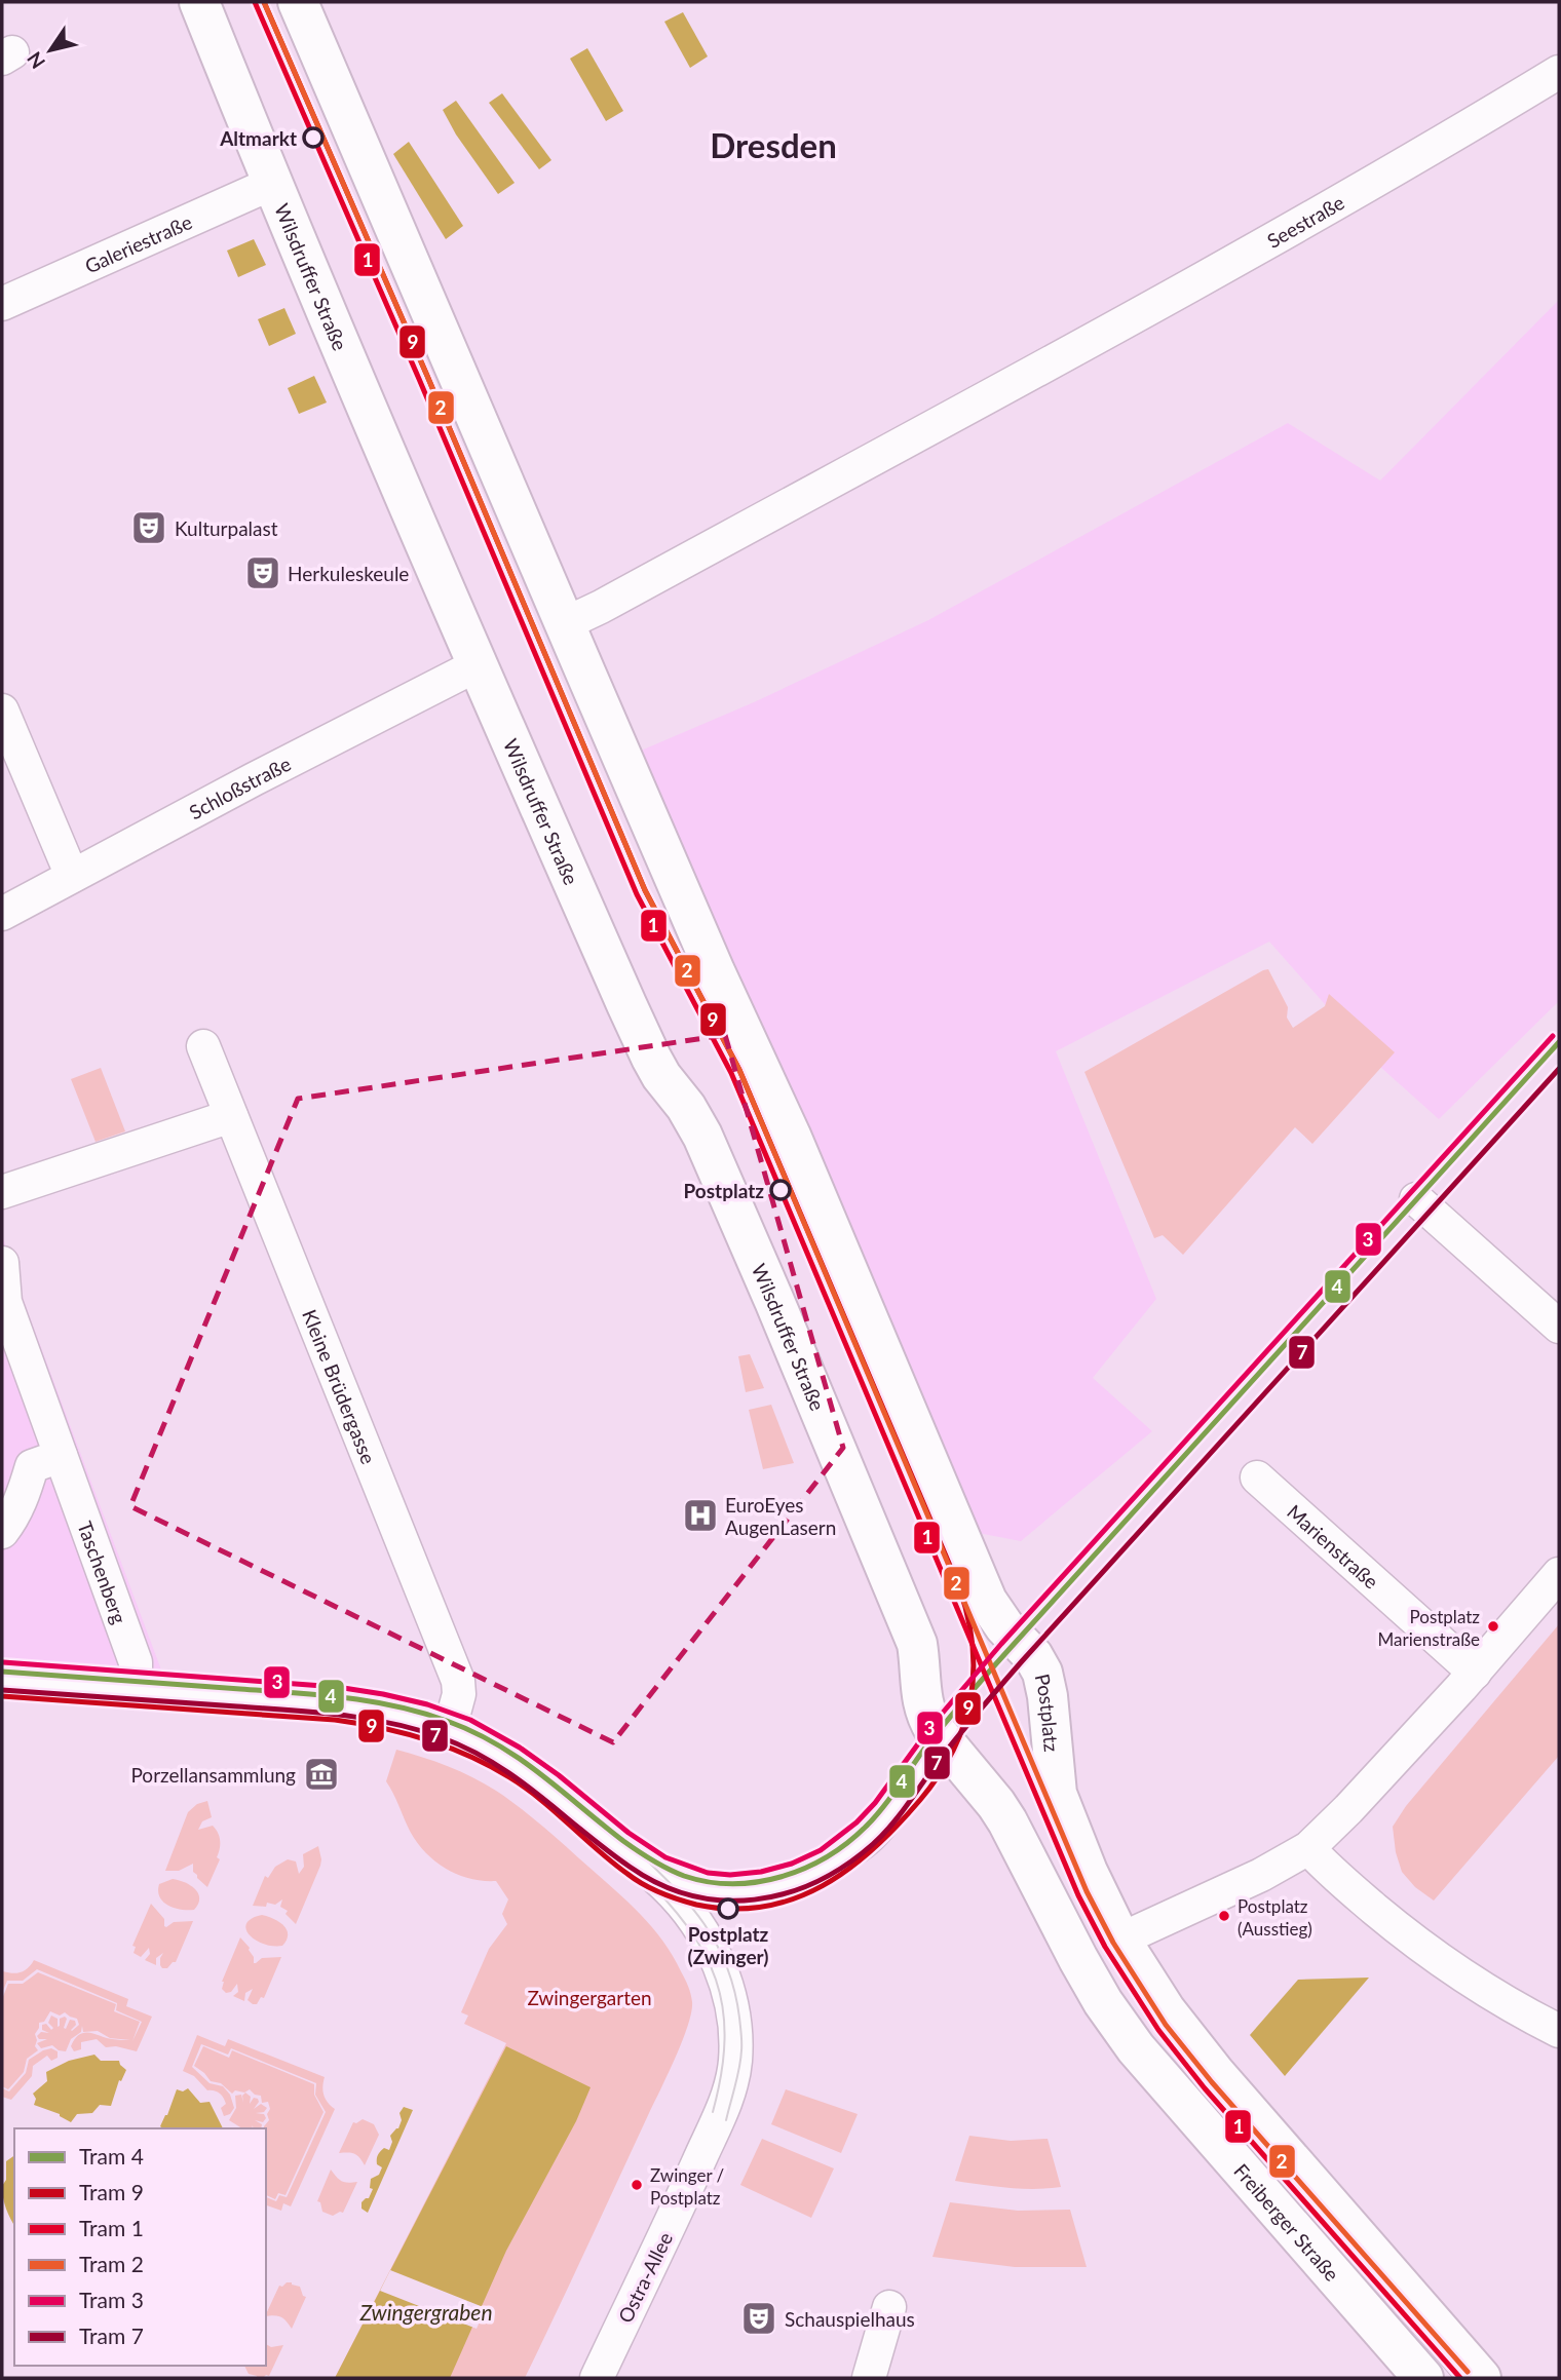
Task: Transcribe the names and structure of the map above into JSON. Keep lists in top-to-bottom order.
{
  "streets": {
    "street": [
      "Seestraße",
      "Galeriestraße",
      "Wilsdruffer Straße",
      "Schloßstraße",
      "Kleine Brüdergasse",
      "Marienstraße",
      "Taschenberg",
      "Postplatz",
      "Freiberger Straße",
      "Ostra-Allee"
    ]
  },
  "crossings": [
    ["Seestraße", "Postplatz"],
    ["Galeriestraße", "Wilsdruffer Straße"],
    ["Wilsdruffer Straße", "Schloßstraße"],
    ["Wilsdruffer Straße", "Freiberger Straße"]
  ],
  "districts": ["Dresden"],
  "water": ["Zwingergraben"],
  "parks": ["Zwingergarten"],
  "places": {
    "other": [
      "Altmarkt",
      "Postplatz",
      "Postplatz Marienstraße",
      "Postplatz (Zwinger)",
      "Postplatz (Ausstieg)",
      "Zwinger / Postplatz"
    ],
    "theatre": ["Kulturpalast", "Herkuleskeule", "Schauspielhaus"],
    "hospital": ["EuroEyes AugenLasern"],
    "museum": ["Porzellansammlung"]
  },
  "lines": [
    "tram line 9",
    "tram line 1",
    "tram line 2",
    "tram line 3",
    "tram line 4",
    "tram line 7"
  ],
  "legend": [
    "Tram 4",
    "Tram 9",
    "Tram 1",
    "Tram 2",
    "Tram 3",
    "Tram 7"
  ],
  "north": "bottom left"
}
